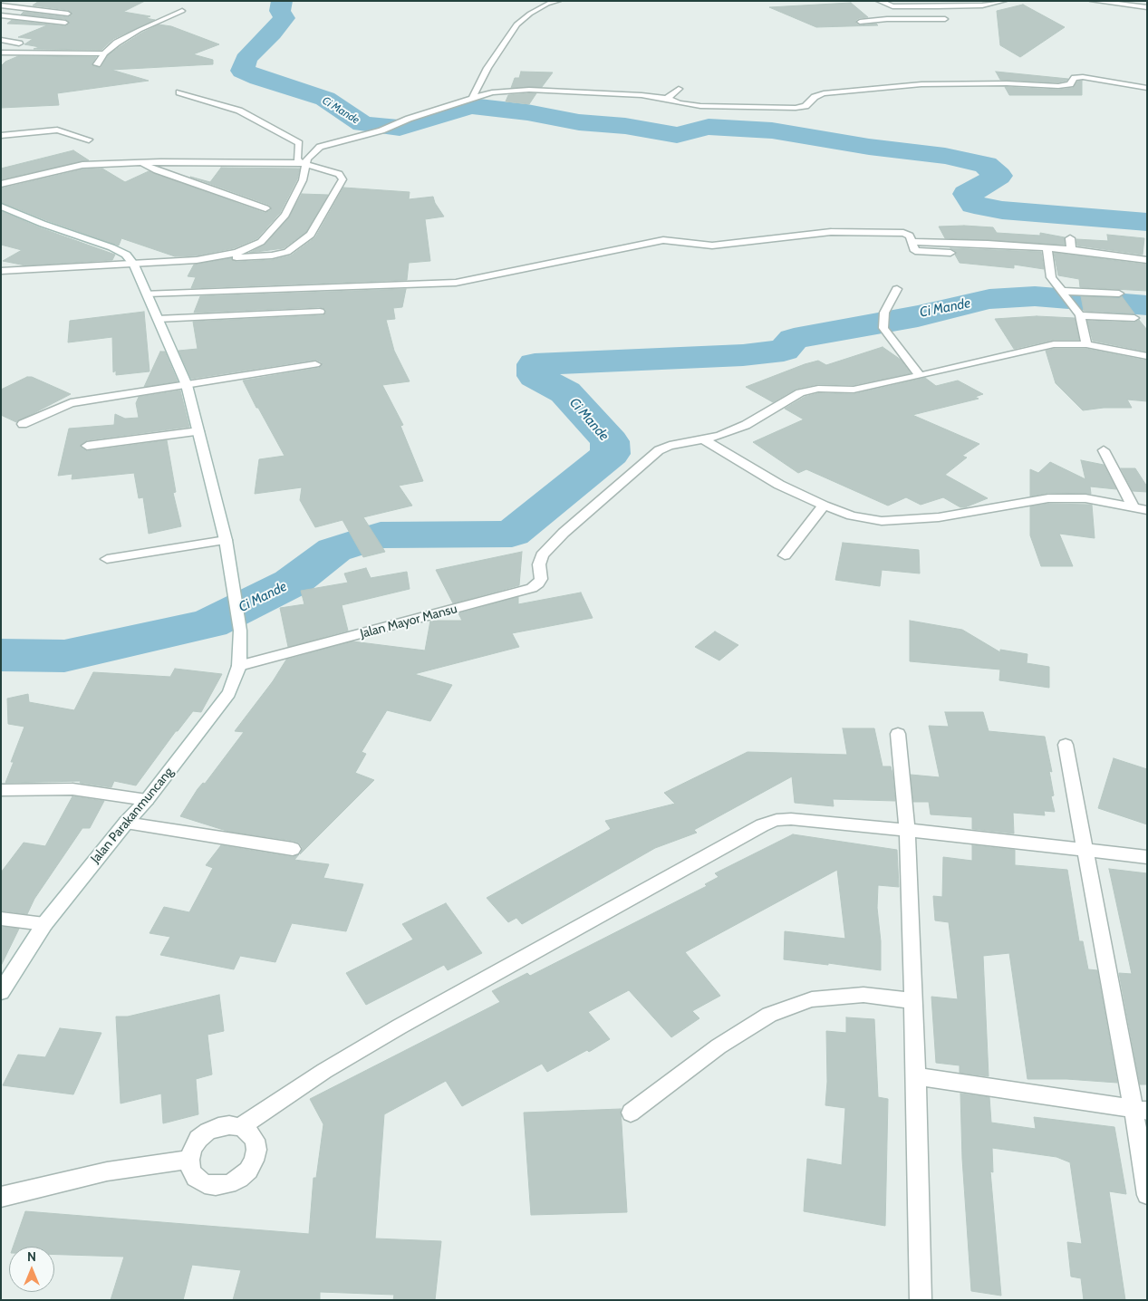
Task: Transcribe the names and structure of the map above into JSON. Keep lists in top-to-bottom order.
{
  "streets": {
    "street": ["Jalan Mayor Mansu", "Jalan Parakanmuncang"]
  },
  "crossings": [
    ["Jalan Mayor Mansu", "Jalan Parakanmuncang"]
  ],
  "water": ["Ci Mande"],
  "north": "top"
}
